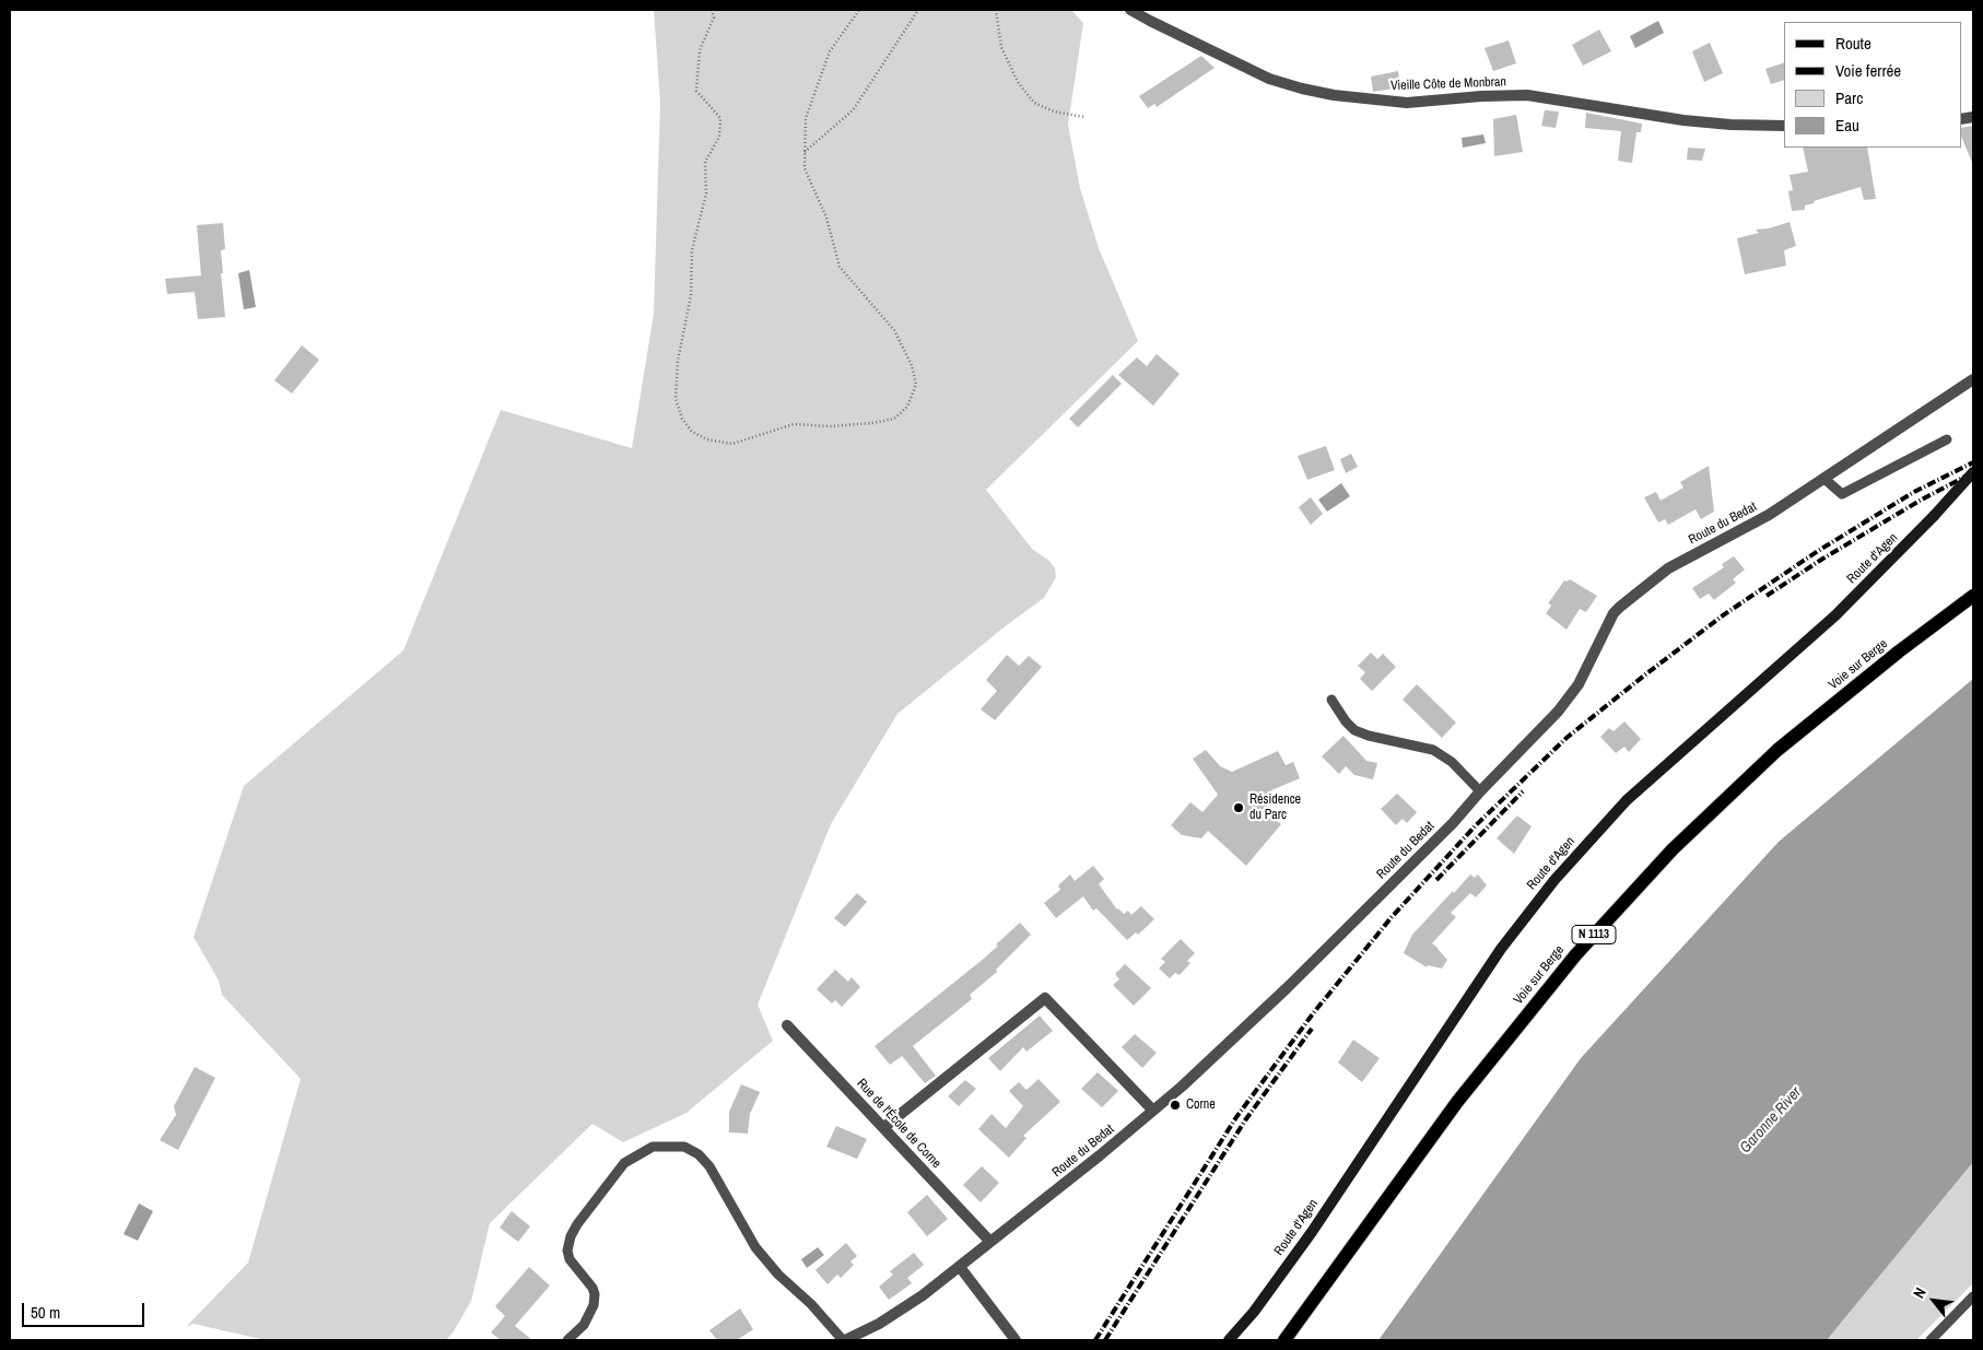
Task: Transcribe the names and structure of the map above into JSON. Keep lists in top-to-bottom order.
{
  "streets": {
    "main road": ["Route d'Agen", "Voie sur Berge", "N 1113"],
    "street": ["Vieille Côte de Monbran", "Route du Bedat", "Rue de l'École de Corne"]
  },
  "crossings": [
    ["Route du Bedat", "Rue de l'École de Corne"]
  ],
  "water": ["Garonne River"],
  "places": ["Résidence du Parc", "Corne"],
  "legend": [
    "Route",
    "Voie ferrée",
    "Parc",
    "Eau"
  ],
  "scale_bar": "50 m",
  "north": "top left"
}
